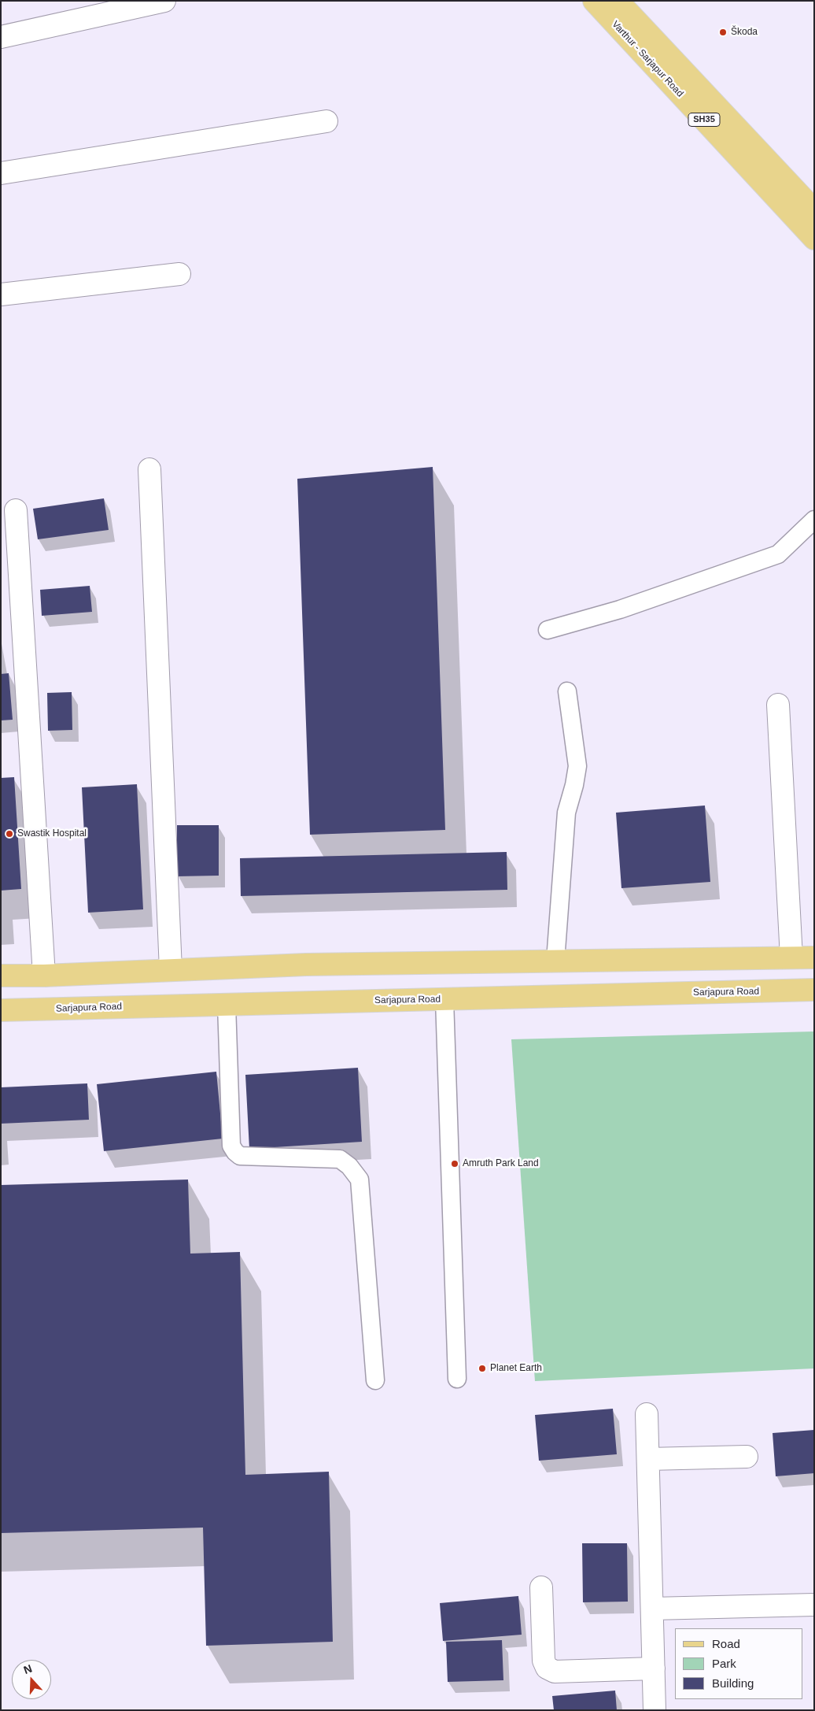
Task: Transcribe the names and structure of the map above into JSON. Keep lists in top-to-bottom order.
{
  "streets": {
    "main road": ["Varthur - Sarjapur Road", "SH35", "Sarjapura Road"]
  },
  "places": [
    "Škoda",
    "Swastik Hospital",
    "Amruth Park Land",
    "Planet Earth"
  ],
  "legend": ["Road", "Park", "Building"],
  "north": "top"
}
